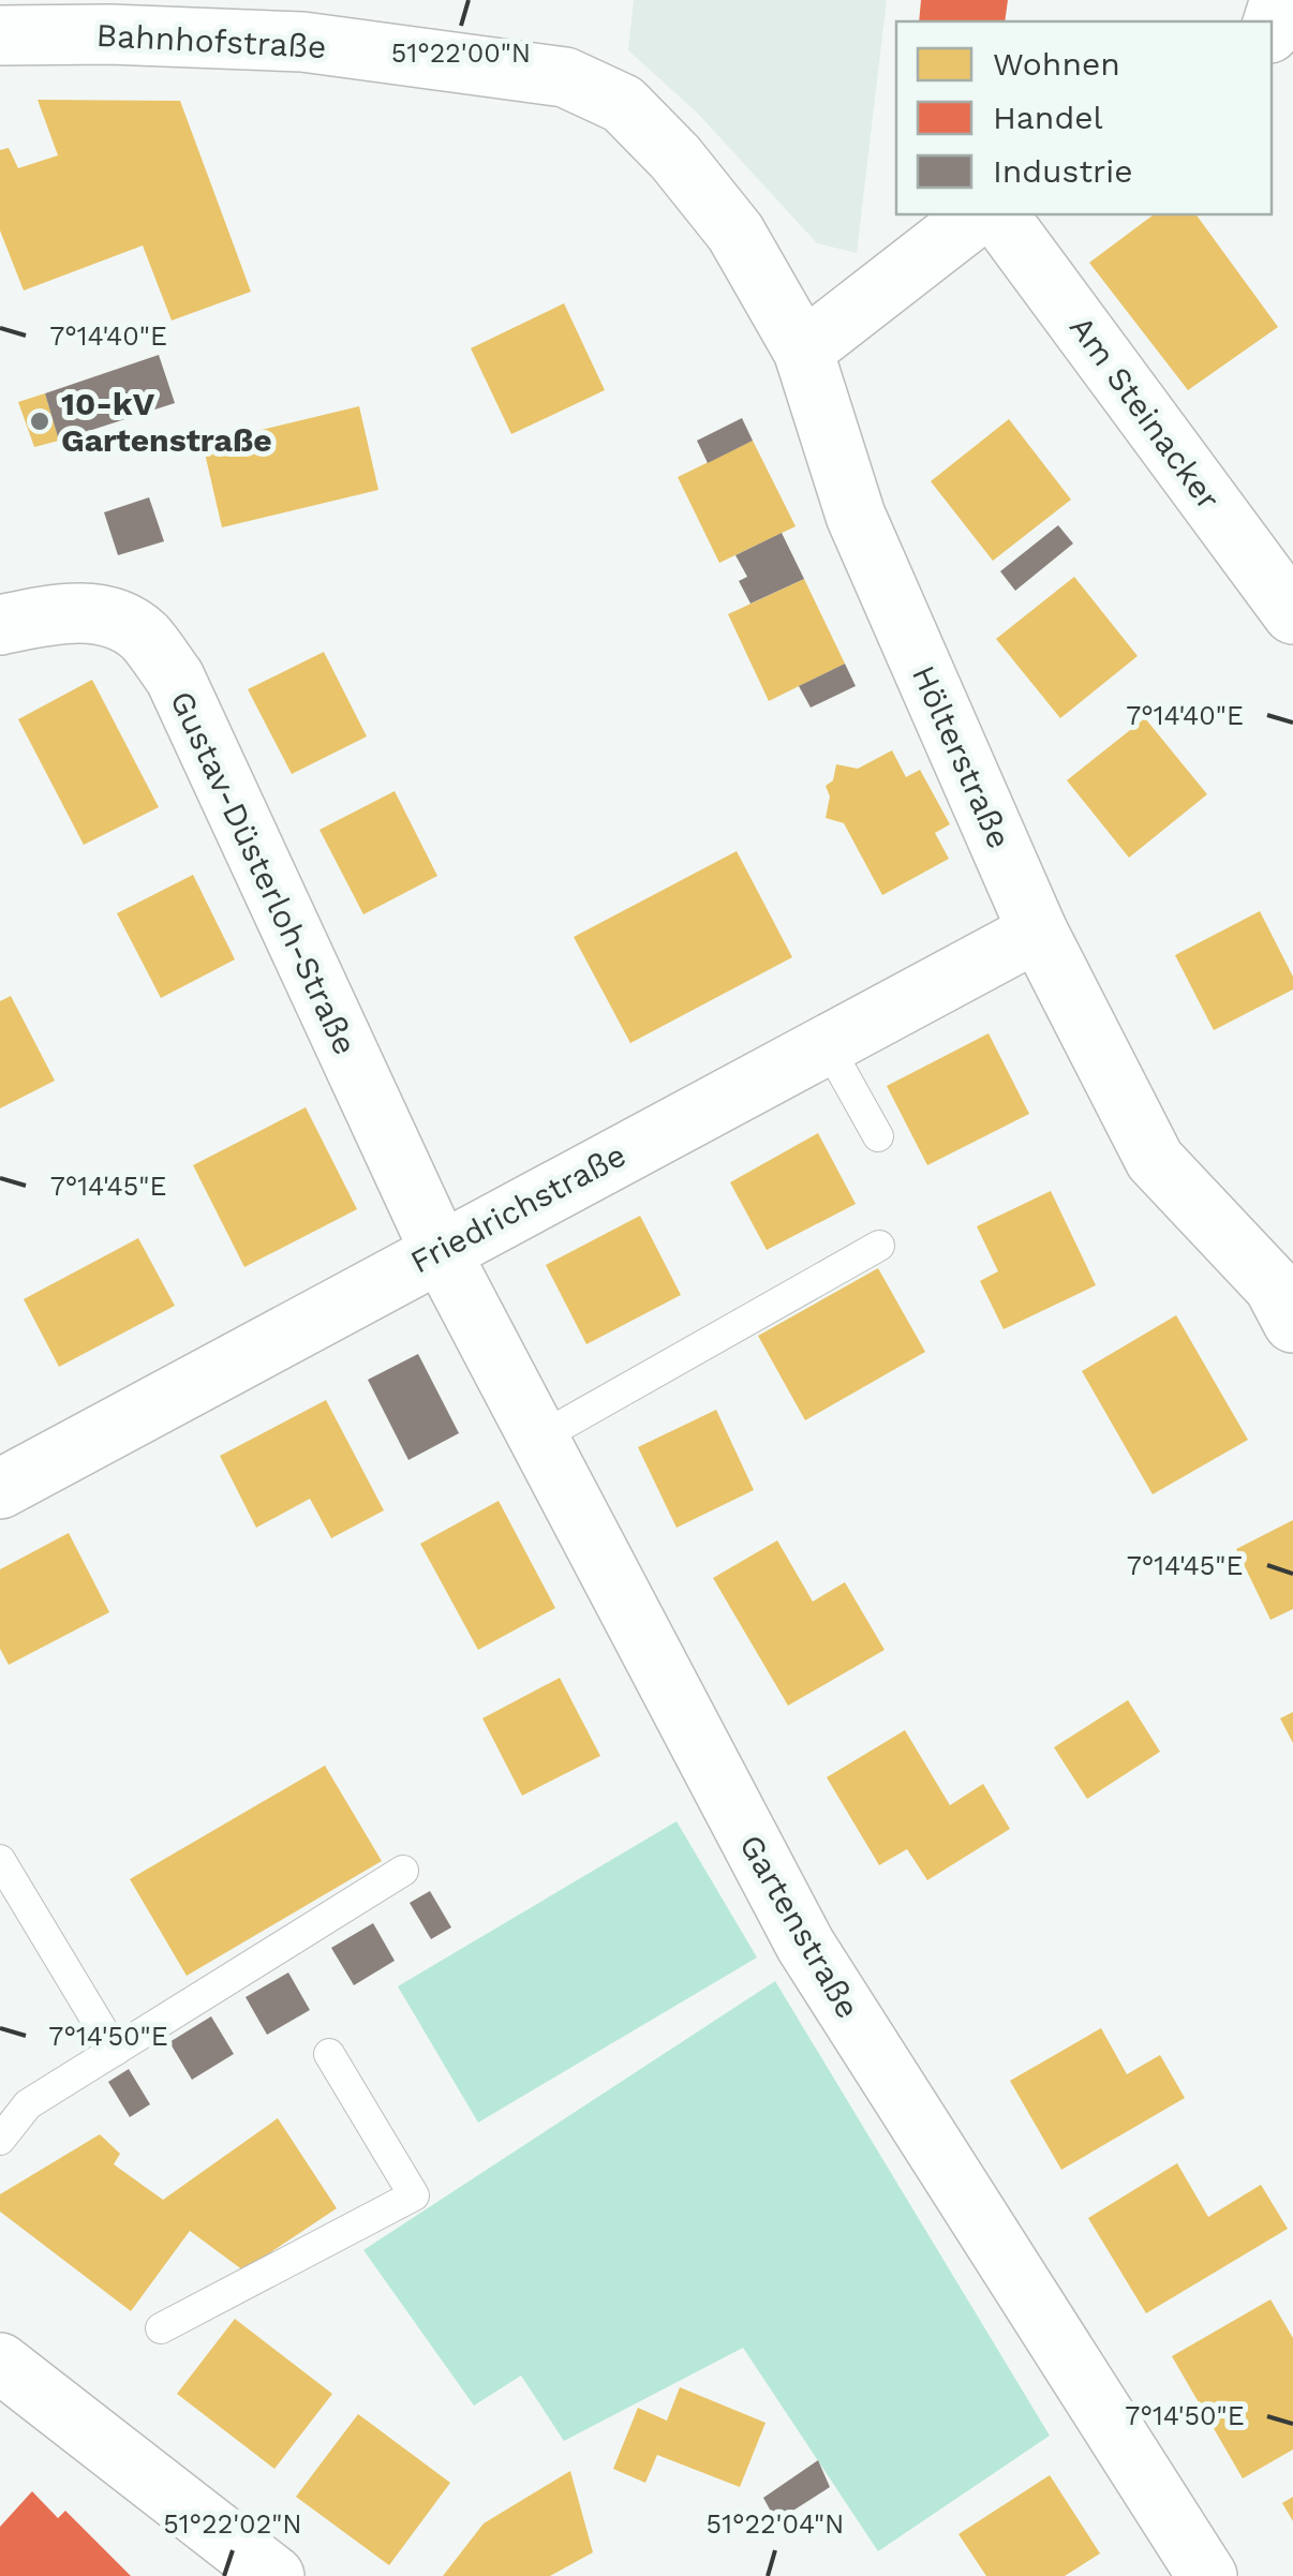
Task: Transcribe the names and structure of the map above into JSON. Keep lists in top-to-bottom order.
{
  "streets": {
    "street": [
      "Bahnhofstraße",
      "Am Steinacker",
      "Hölterstraße",
      "Gustav-Düsterloh-Straße",
      "Friedrichstraße",
      "Gartenstraße"
    ]
  },
  "crossings": [
    ["Bahnhofstraße", "Hölterstraße"],
    ["Hölterstraße", "Friedrichstraße"],
    ["Gustav-Düsterloh-Straße", "Friedrichstraße"],
    ["Gustav-Düsterloh-Straße", "Gartenstraße"],
    ["Friedrichstraße", "Gartenstraße"]
  ],
  "places": ["10-kV Gartenstraße"],
  "legend": ["Wohnen", "Handel", "Industrie"],
  "coordinates": [
    "51°22'00\"N",
    "7°14'40\"E",
    "7°14'45\"E",
    "7°14'50\"E",
    "51°22'02\"N",
    "51°22'04\"N"
  ]
}
